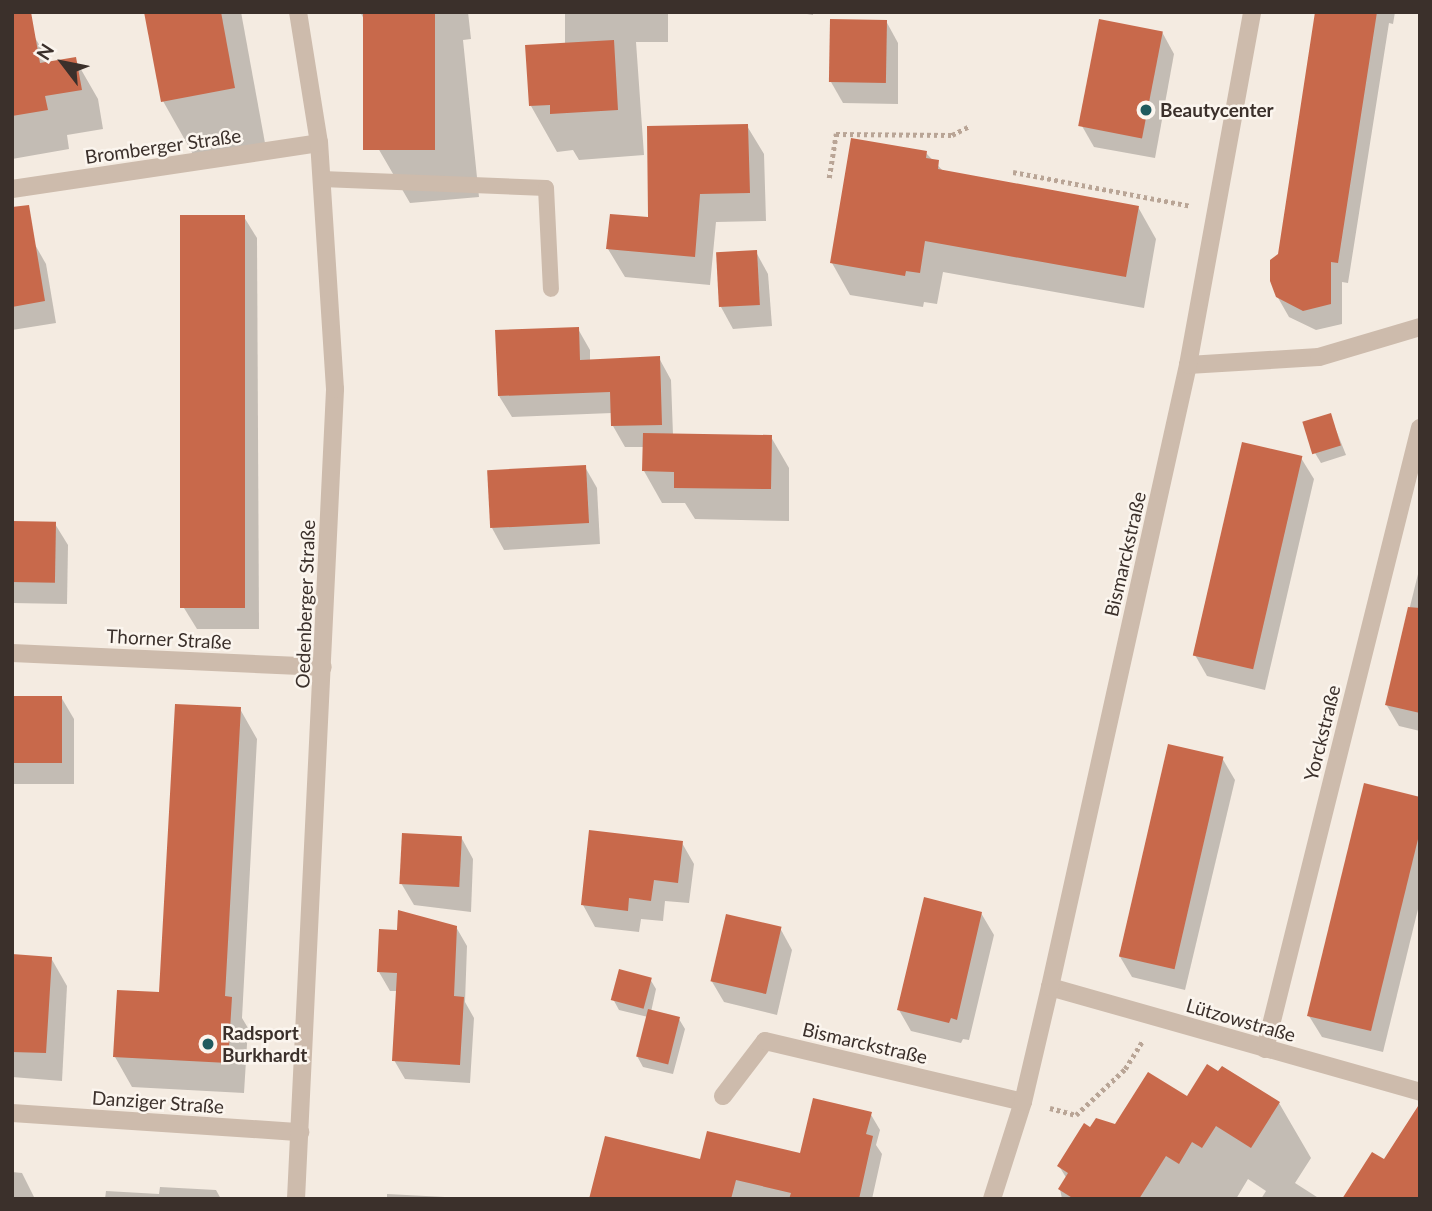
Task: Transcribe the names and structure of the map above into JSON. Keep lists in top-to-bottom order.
{
  "streets": {
    "street": [
      "Bromberger Straße",
      "Bismarckstraße",
      "Oedenberger Straße",
      "Thorner Straße",
      "Yorckstraße",
      "Lützowstraße",
      "Danziger Straße"
    ]
  },
  "crossings": [
    ["Bromberger Straße", "Oedenberger Straße"],
    ["Bismarckstraße", "Lützowstraße"],
    ["Oedenberger Straße", "Thorner Straße"],
    ["Oedenberger Straße", "Danziger Straße"],
    ["Yorckstraße", "Lützowstraße"]
  ],
  "places": ["Beautycenter", "Radsport Burkhardt"],
  "north": "top left"
}
